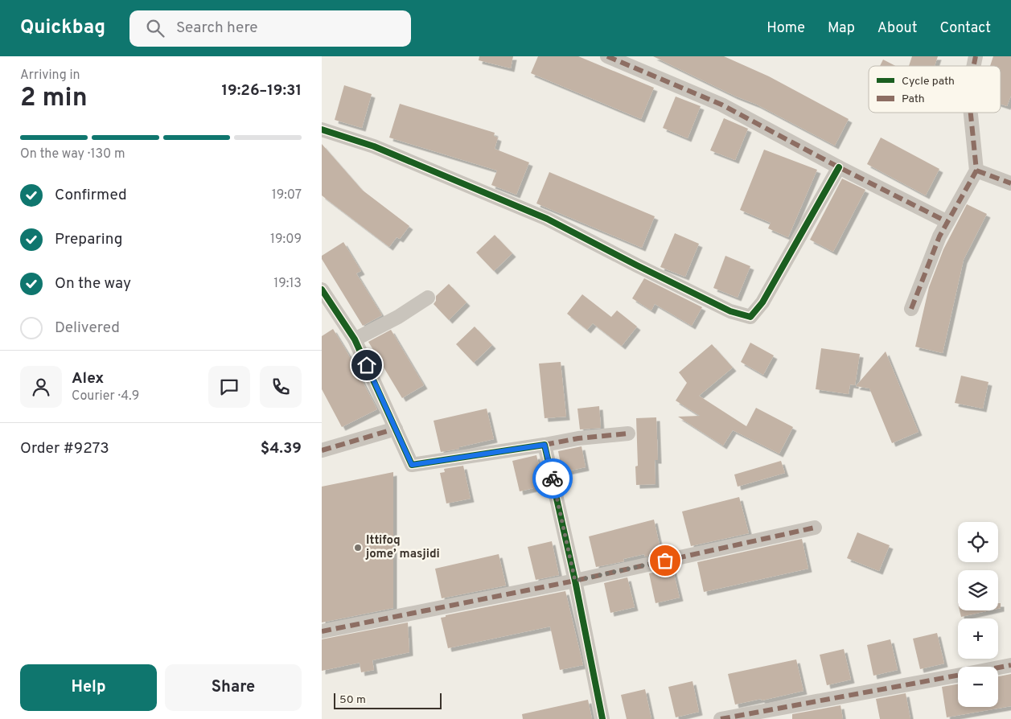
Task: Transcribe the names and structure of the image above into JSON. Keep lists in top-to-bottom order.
{
  "places": ["Ittifoq jome’ masjidi"],
  "legend": ["Cycle path", "Path"],
  "scale_bar": "50 m",
  "page": {
    "header": "Quickbag",
    "search": "Search here",
    "nav": [
      "Home",
      "Map",
      "About",
      "Contact"
    ],
    "heading": ["2 min", "Arriving in", "19:26–19:31"],
    "panel": [
      "Alex",
      "Courier · 4.9",
      "Order #9273",
      "$4.39"
    ],
    "bar": "On the way · 130 m",
    "list": [
      ["Confirmed", "19:07"],
      ["Preparing", "19:09"],
      ["On the way", "19:13"],
      "Delivered"
    ],
    "map_buttons": ["+", "−"],
    "buttons": ["Help", "Share"],
    "scale": "50 m"
  }
}
